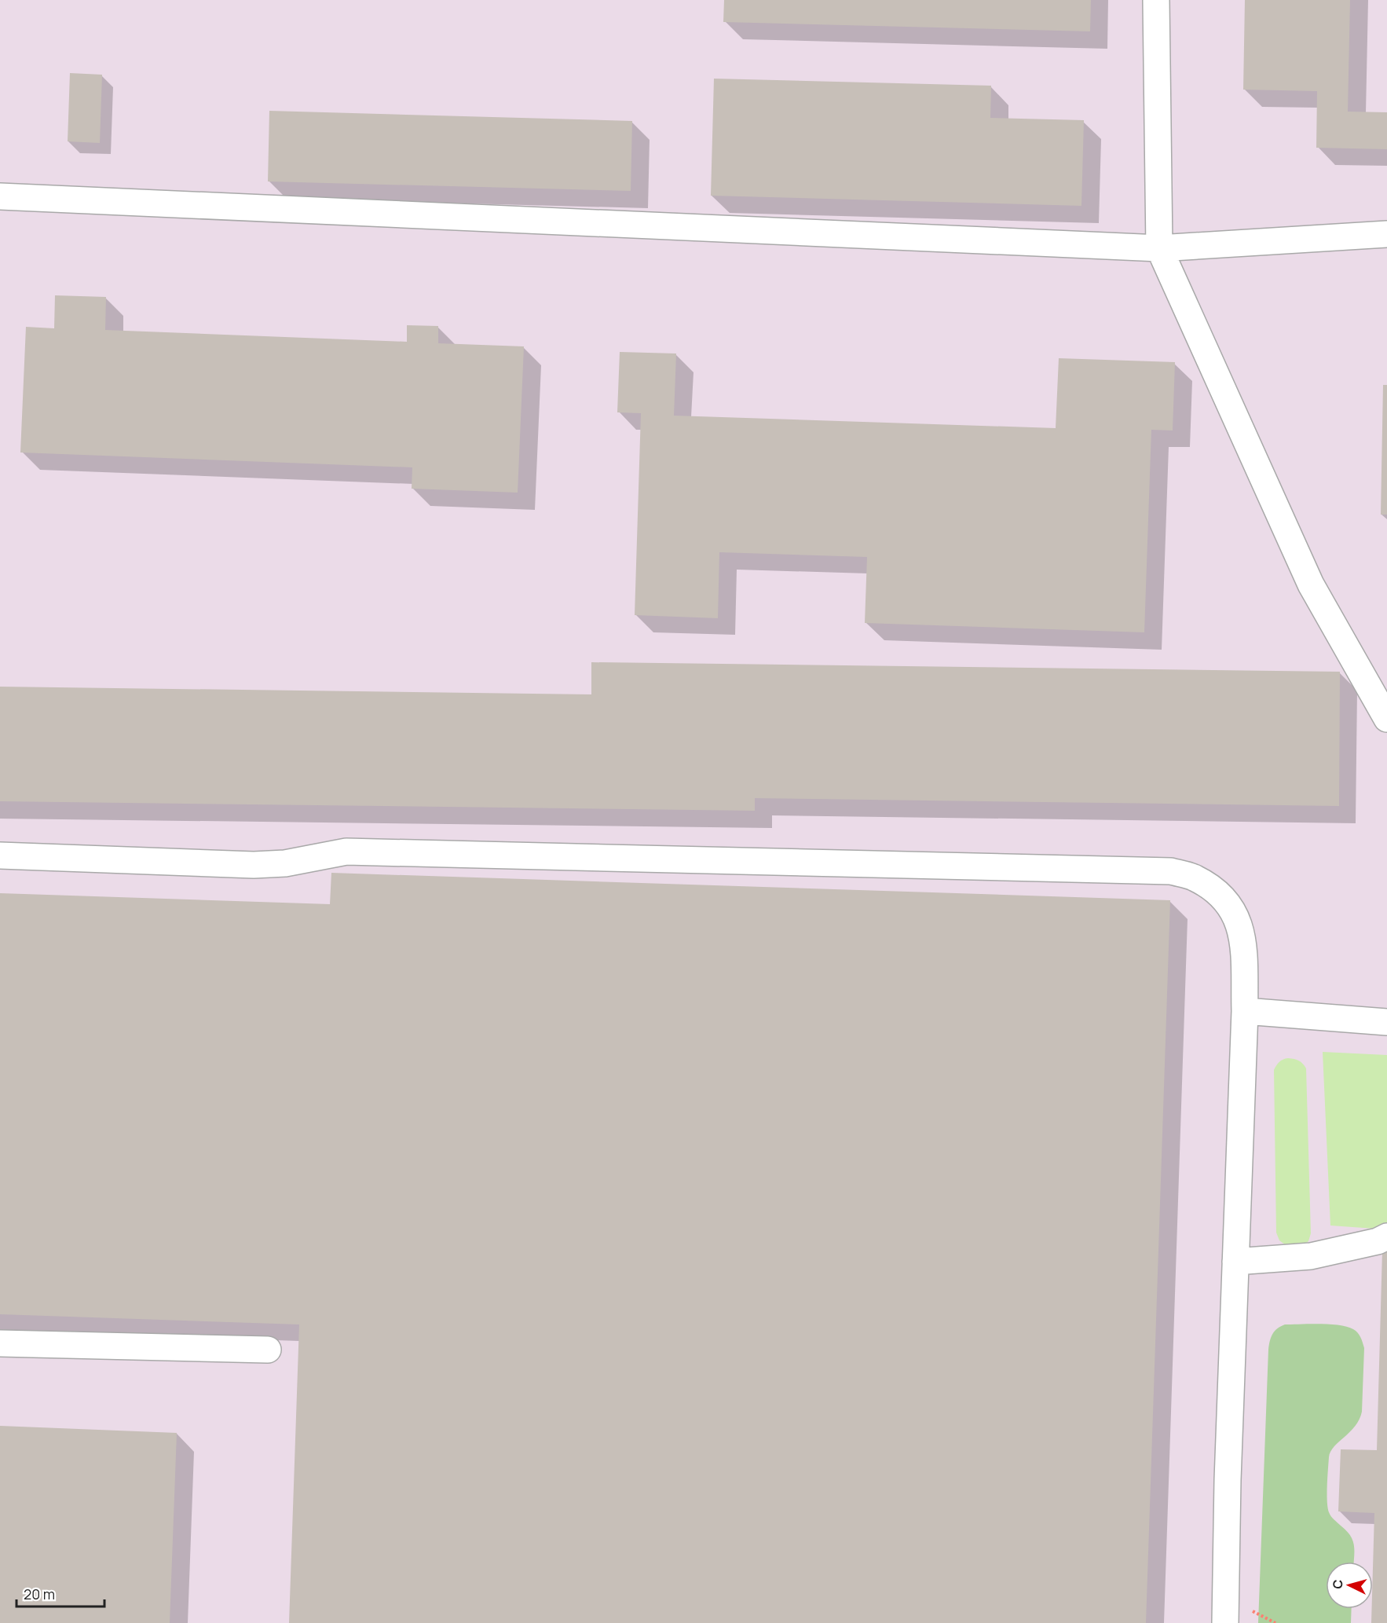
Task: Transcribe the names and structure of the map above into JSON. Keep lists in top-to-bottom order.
{
  "scale_bar": "20 m",
  "north": "left"
}
